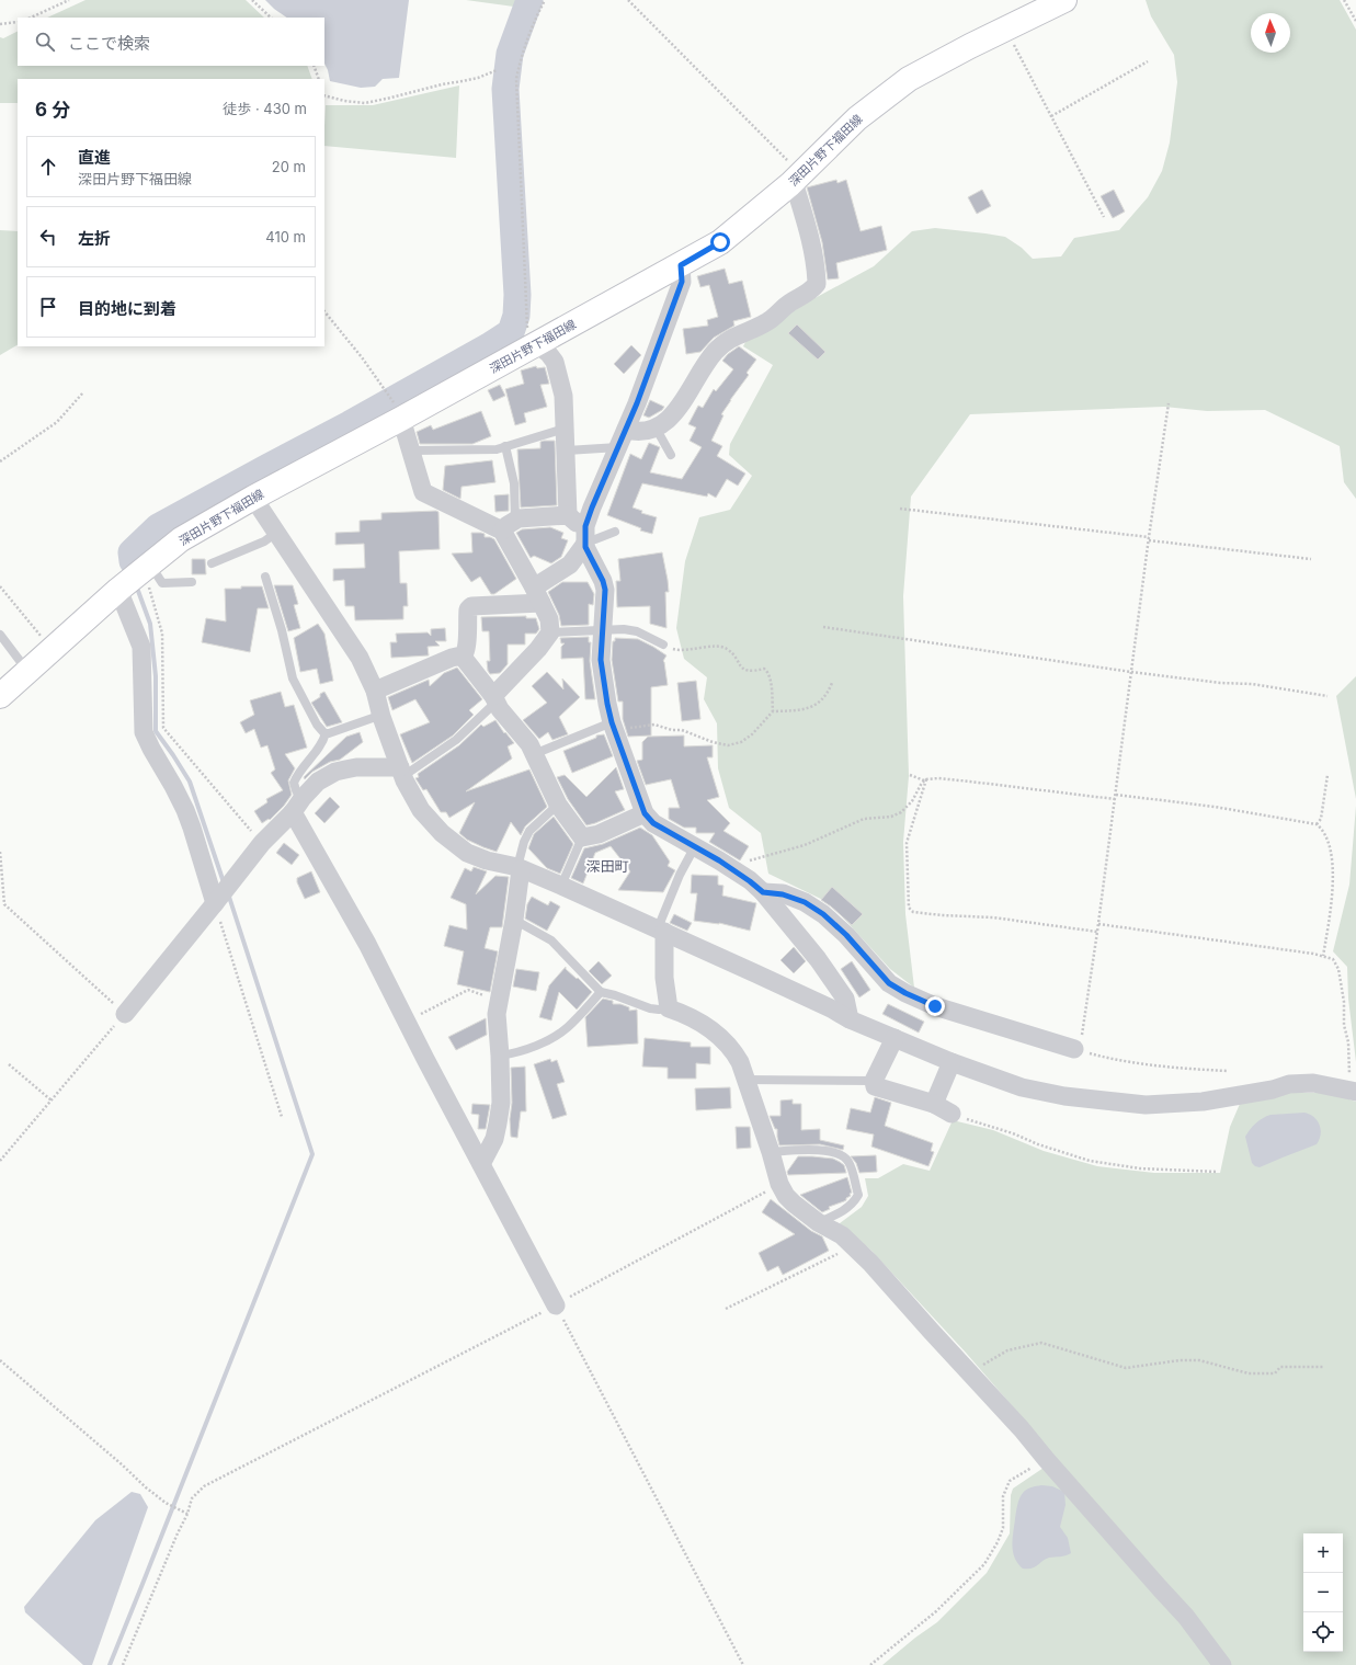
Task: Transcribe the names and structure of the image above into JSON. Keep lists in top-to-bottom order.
{
  "streets": {
    "main road": ["深田片野下福田線"]
  },
  "districts": ["深田町"],
  "north": "top",
  "page": {
    "search": "ここで検索",
    "heading": ["6 分", "徒歩 · 430 m"],
    "list": [
      ["直進", "深田片野下福田線", "20 m"],
      ["左折", "410 m"],
      "目的地に到着"
    ],
    "map_buttons": ["+", "−"]
  }
}
